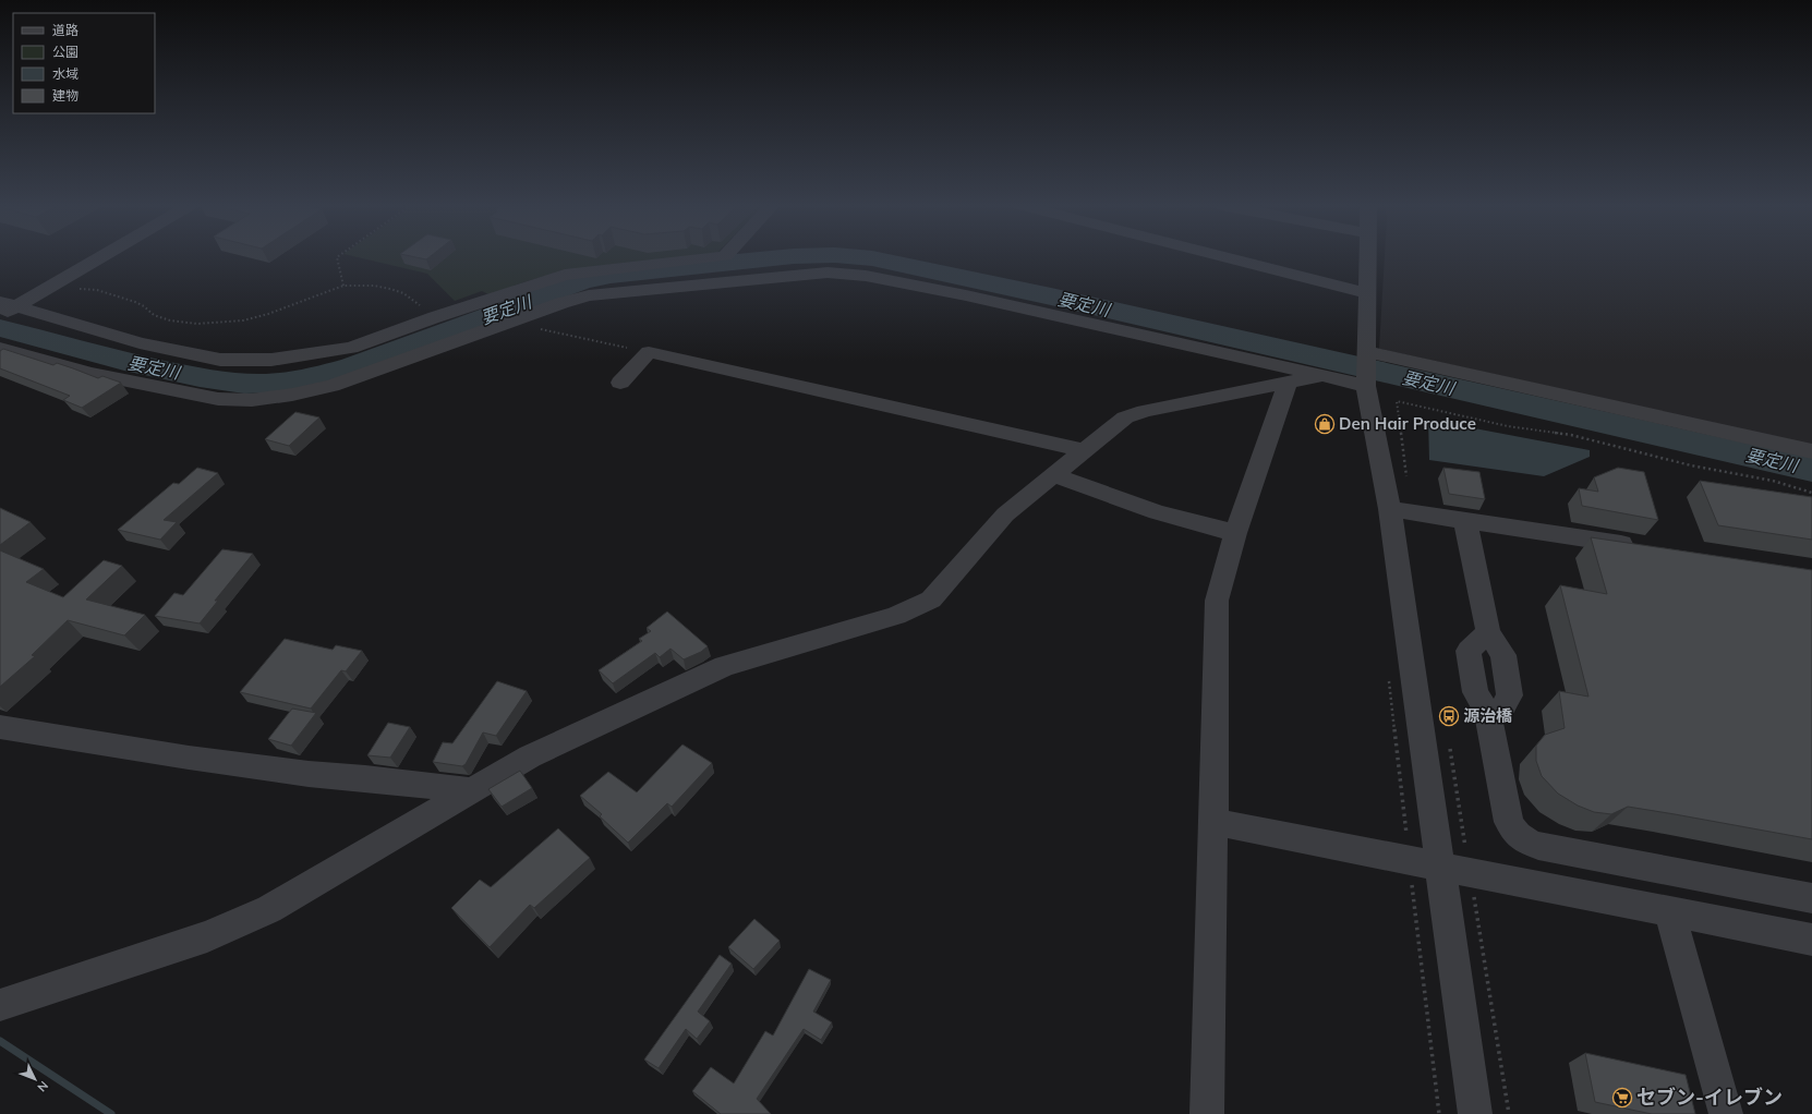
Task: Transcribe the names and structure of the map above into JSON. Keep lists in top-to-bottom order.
{
  "water": ["要定川"],
  "places": {
    "shop": ["Den Hair Produce"],
    "bus stop": ["源治橋"],
    "supermarket": ["セブン-イレブン"]
  },
  "legend": [
    "道路",
    "公園",
    "水域",
    "建物"
  ],
  "north": "bottom right"
}
